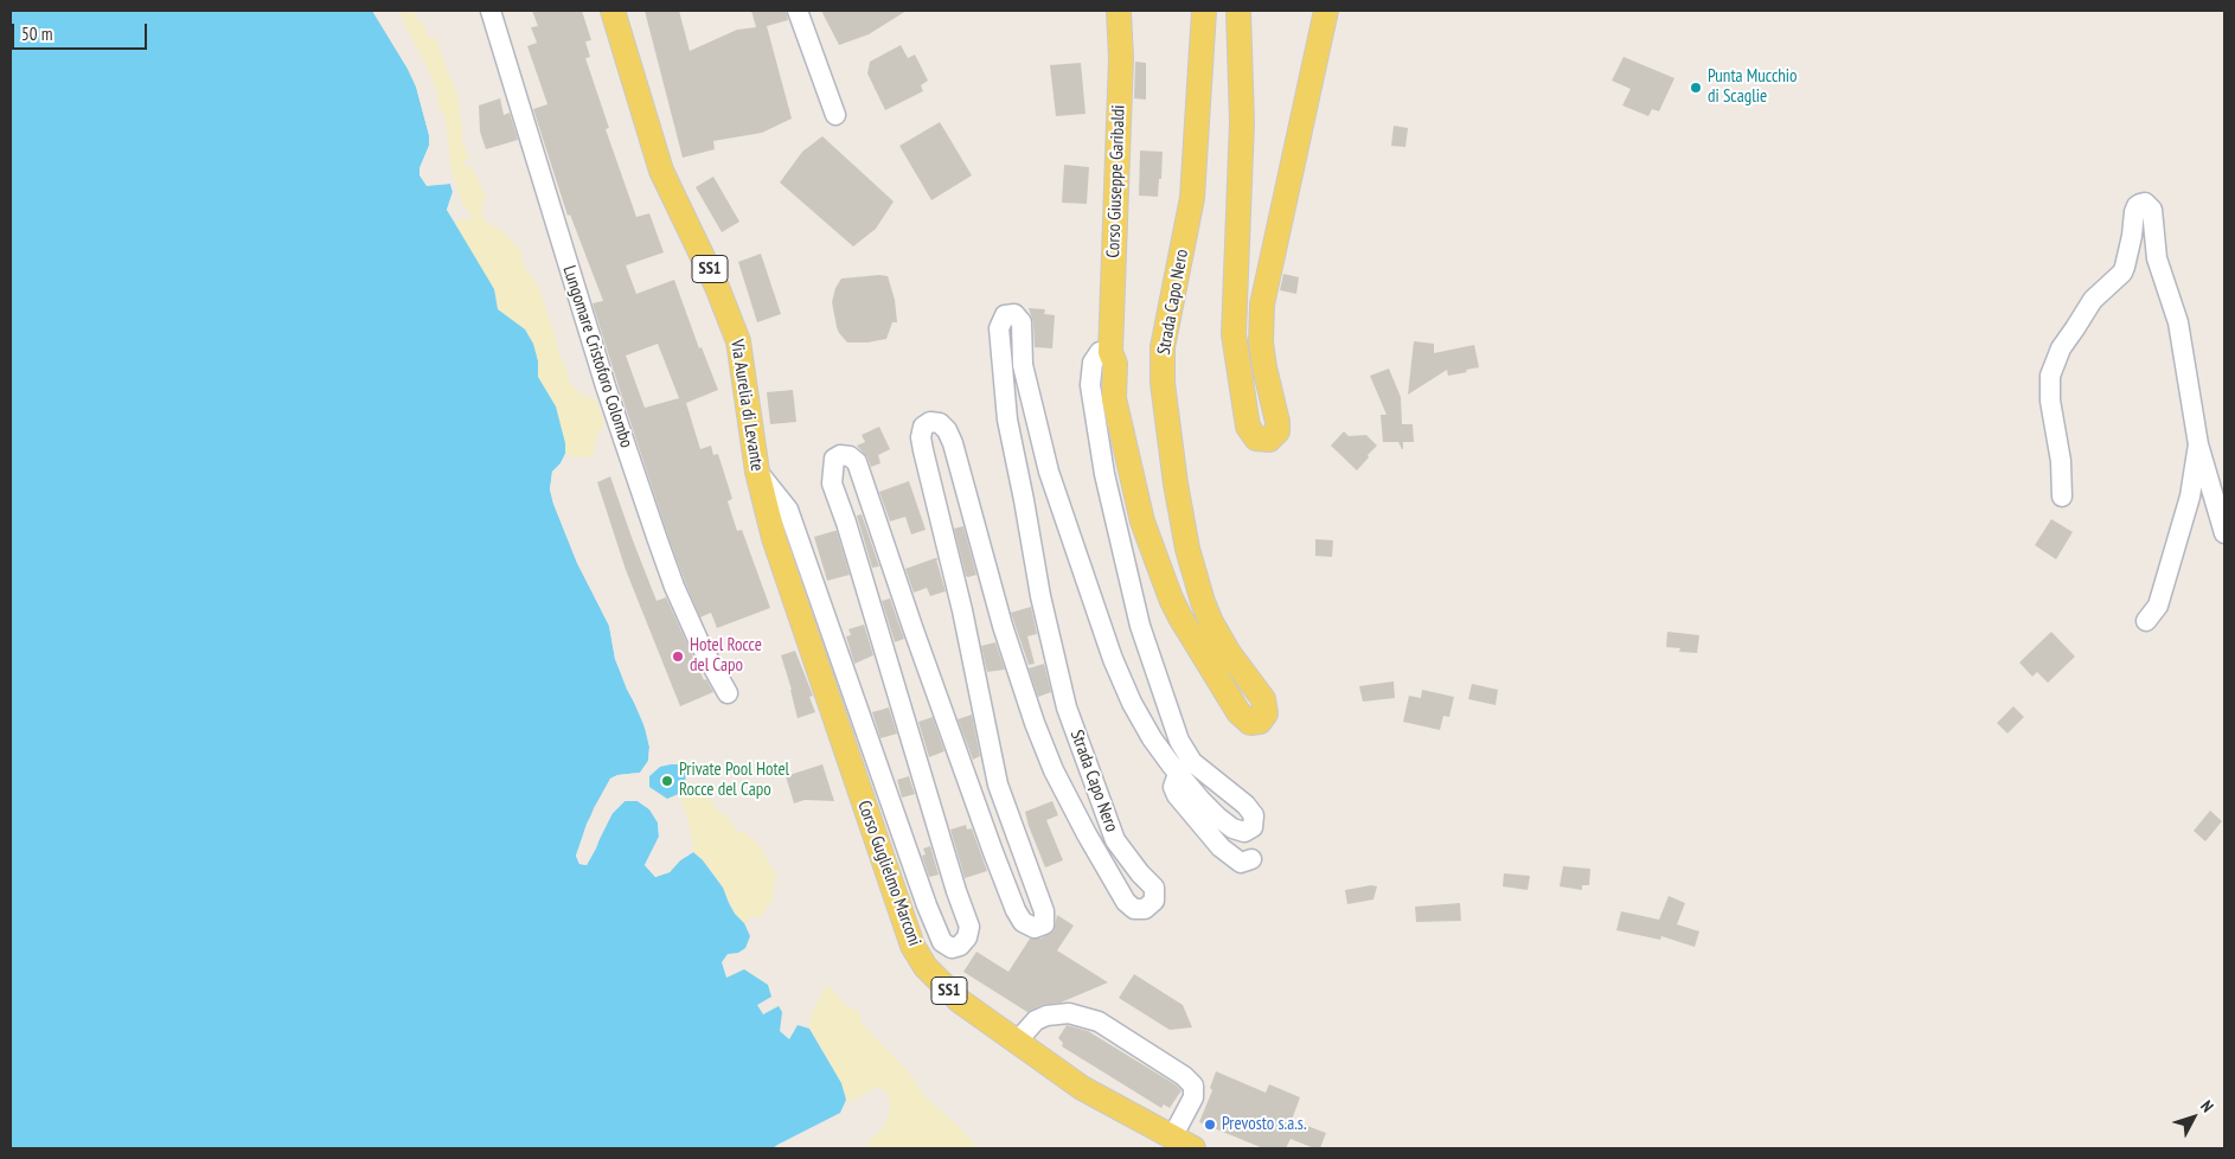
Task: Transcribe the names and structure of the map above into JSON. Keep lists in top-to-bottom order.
{
  "streets": {
    "main road": [
      "Corso Giuseppe Garibaldi",
      "SS1",
      "Strada Capo Nero",
      "Via Aurelia di Levante",
      "Corso Guglielmo Marconi"
    ],
    "street": ["Lungomare Cristoforo Colombo"]
  },
  "crossings": [
    ["Corso Giuseppe Garibaldi", "Strada Capo Nero"],
    ["Strada Capo Nero", "Via Aurelia di Levante"],
    ["Via Aurelia di Levante", "Corso Guglielmo Marconi"]
  ],
  "places": [
    "Punta Mucchio di Scaglie",
    "Hotel Rocce del Capo",
    "Private Pool Hotel Rocce del Capo",
    "Prevosto s.a.s."
  ],
  "scale_bar": "50 m",
  "north": "top right"
}
